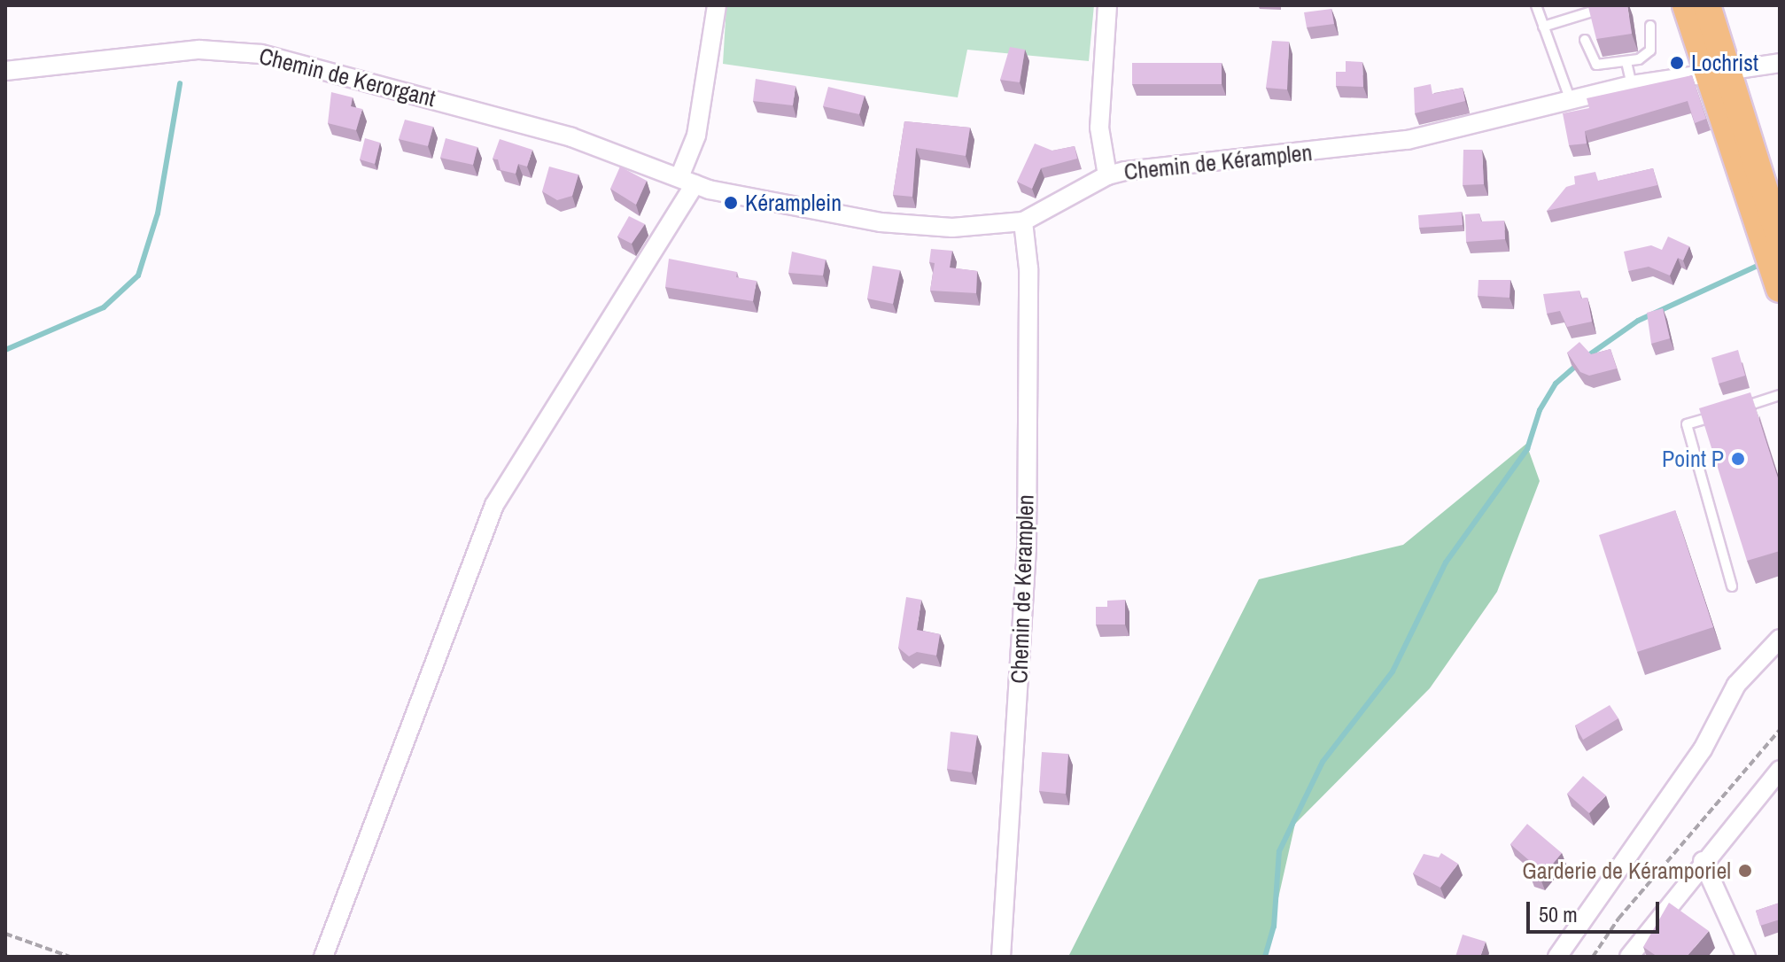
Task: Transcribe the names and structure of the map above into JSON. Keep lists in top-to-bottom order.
{
  "streets": {
    "street": ["Chemin de Kerorgant", "Chemin de Kéramplen", "Chemin de Keramplen"]
  },
  "crossings": [
    ["Chemin de Kerorgant", "Chemin de Kéramplen"],
    ["Chemin de Kéramplen", "Chemin de Keramplen"]
  ],
  "places": [
    "Lochrist",
    "Kéramplein",
    "Point P",
    "Garderie de Kéramporiel"
  ],
  "scale_bar": "50 m"
}
